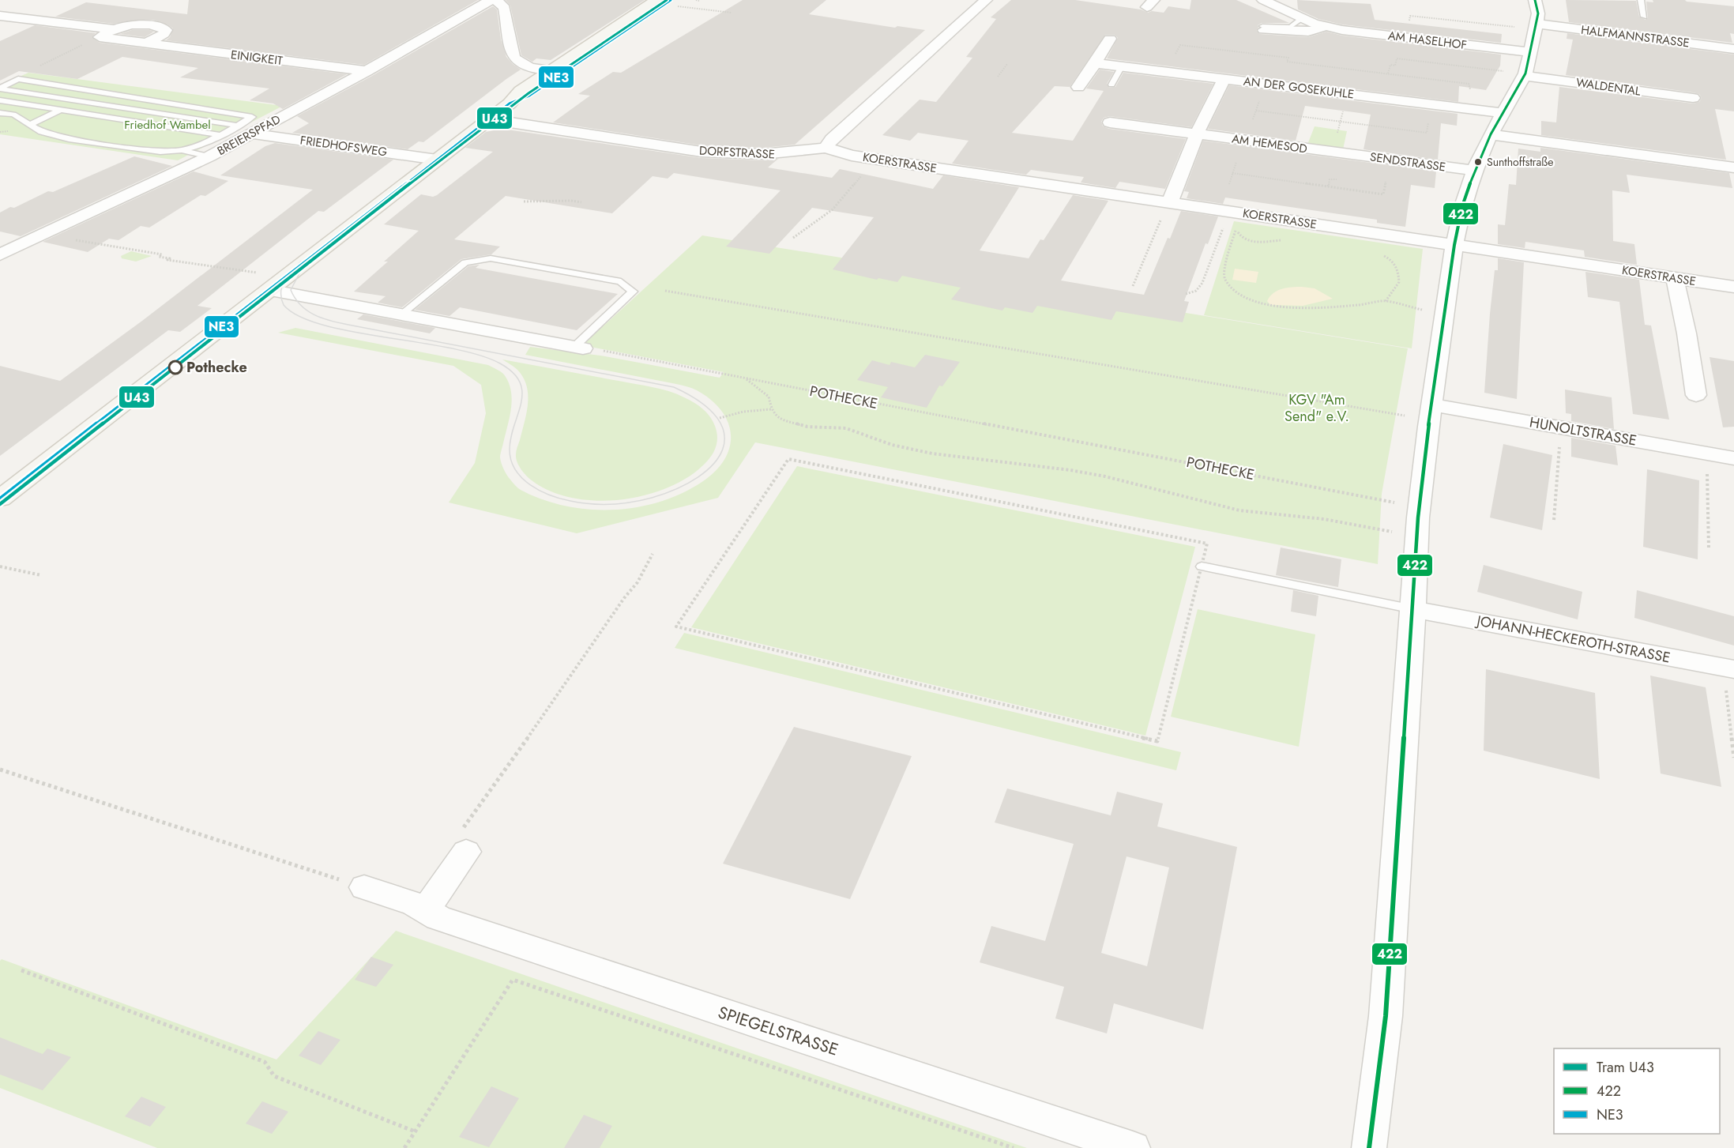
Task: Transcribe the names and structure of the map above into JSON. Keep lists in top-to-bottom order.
{
  "streets": {
    "street": [
      "HALFMANNSTRASSE",
      "AM HASELHOF",
      "EINIGKEIT",
      "WALDENTAL",
      "AN DER GOSEKUHLE",
      "BREIERSPFAD",
      "AM HEMESOD",
      "FRIEDHOFSWEG",
      "DORFSTRASSE",
      "SENDSTRASSE",
      "KOERSTRASSE",
      "HUNOLTSTRASSE",
      "JOHANN-HECKEROTH-STRASSE",
      "SPIEGELSTRASSE"
    ],
    "path": ["POTHECKE"]
  },
  "crossings": [
    ["AM HASELHOF", "WALDENTAL"],
    ["EINIGKEIT", "BREIERSPFAD"],
    ["BREIERSPFAD", "FRIEDHOFSWEG"],
    ["AM HEMESOD", "SENDSTRASSE"],
    ["DORFSTRASSE", "KOERSTRASSE"]
  ],
  "parks": ["Friedhof Wambel", "KGV \"Am Send\" e.V."],
  "places": ["Sunthoffstraße", "Pothecke"],
  "lines": ["tram line U43", "transit line 422", "transit line NE3"],
  "legend": ["Tram U43", "422", "NE3"]
}
